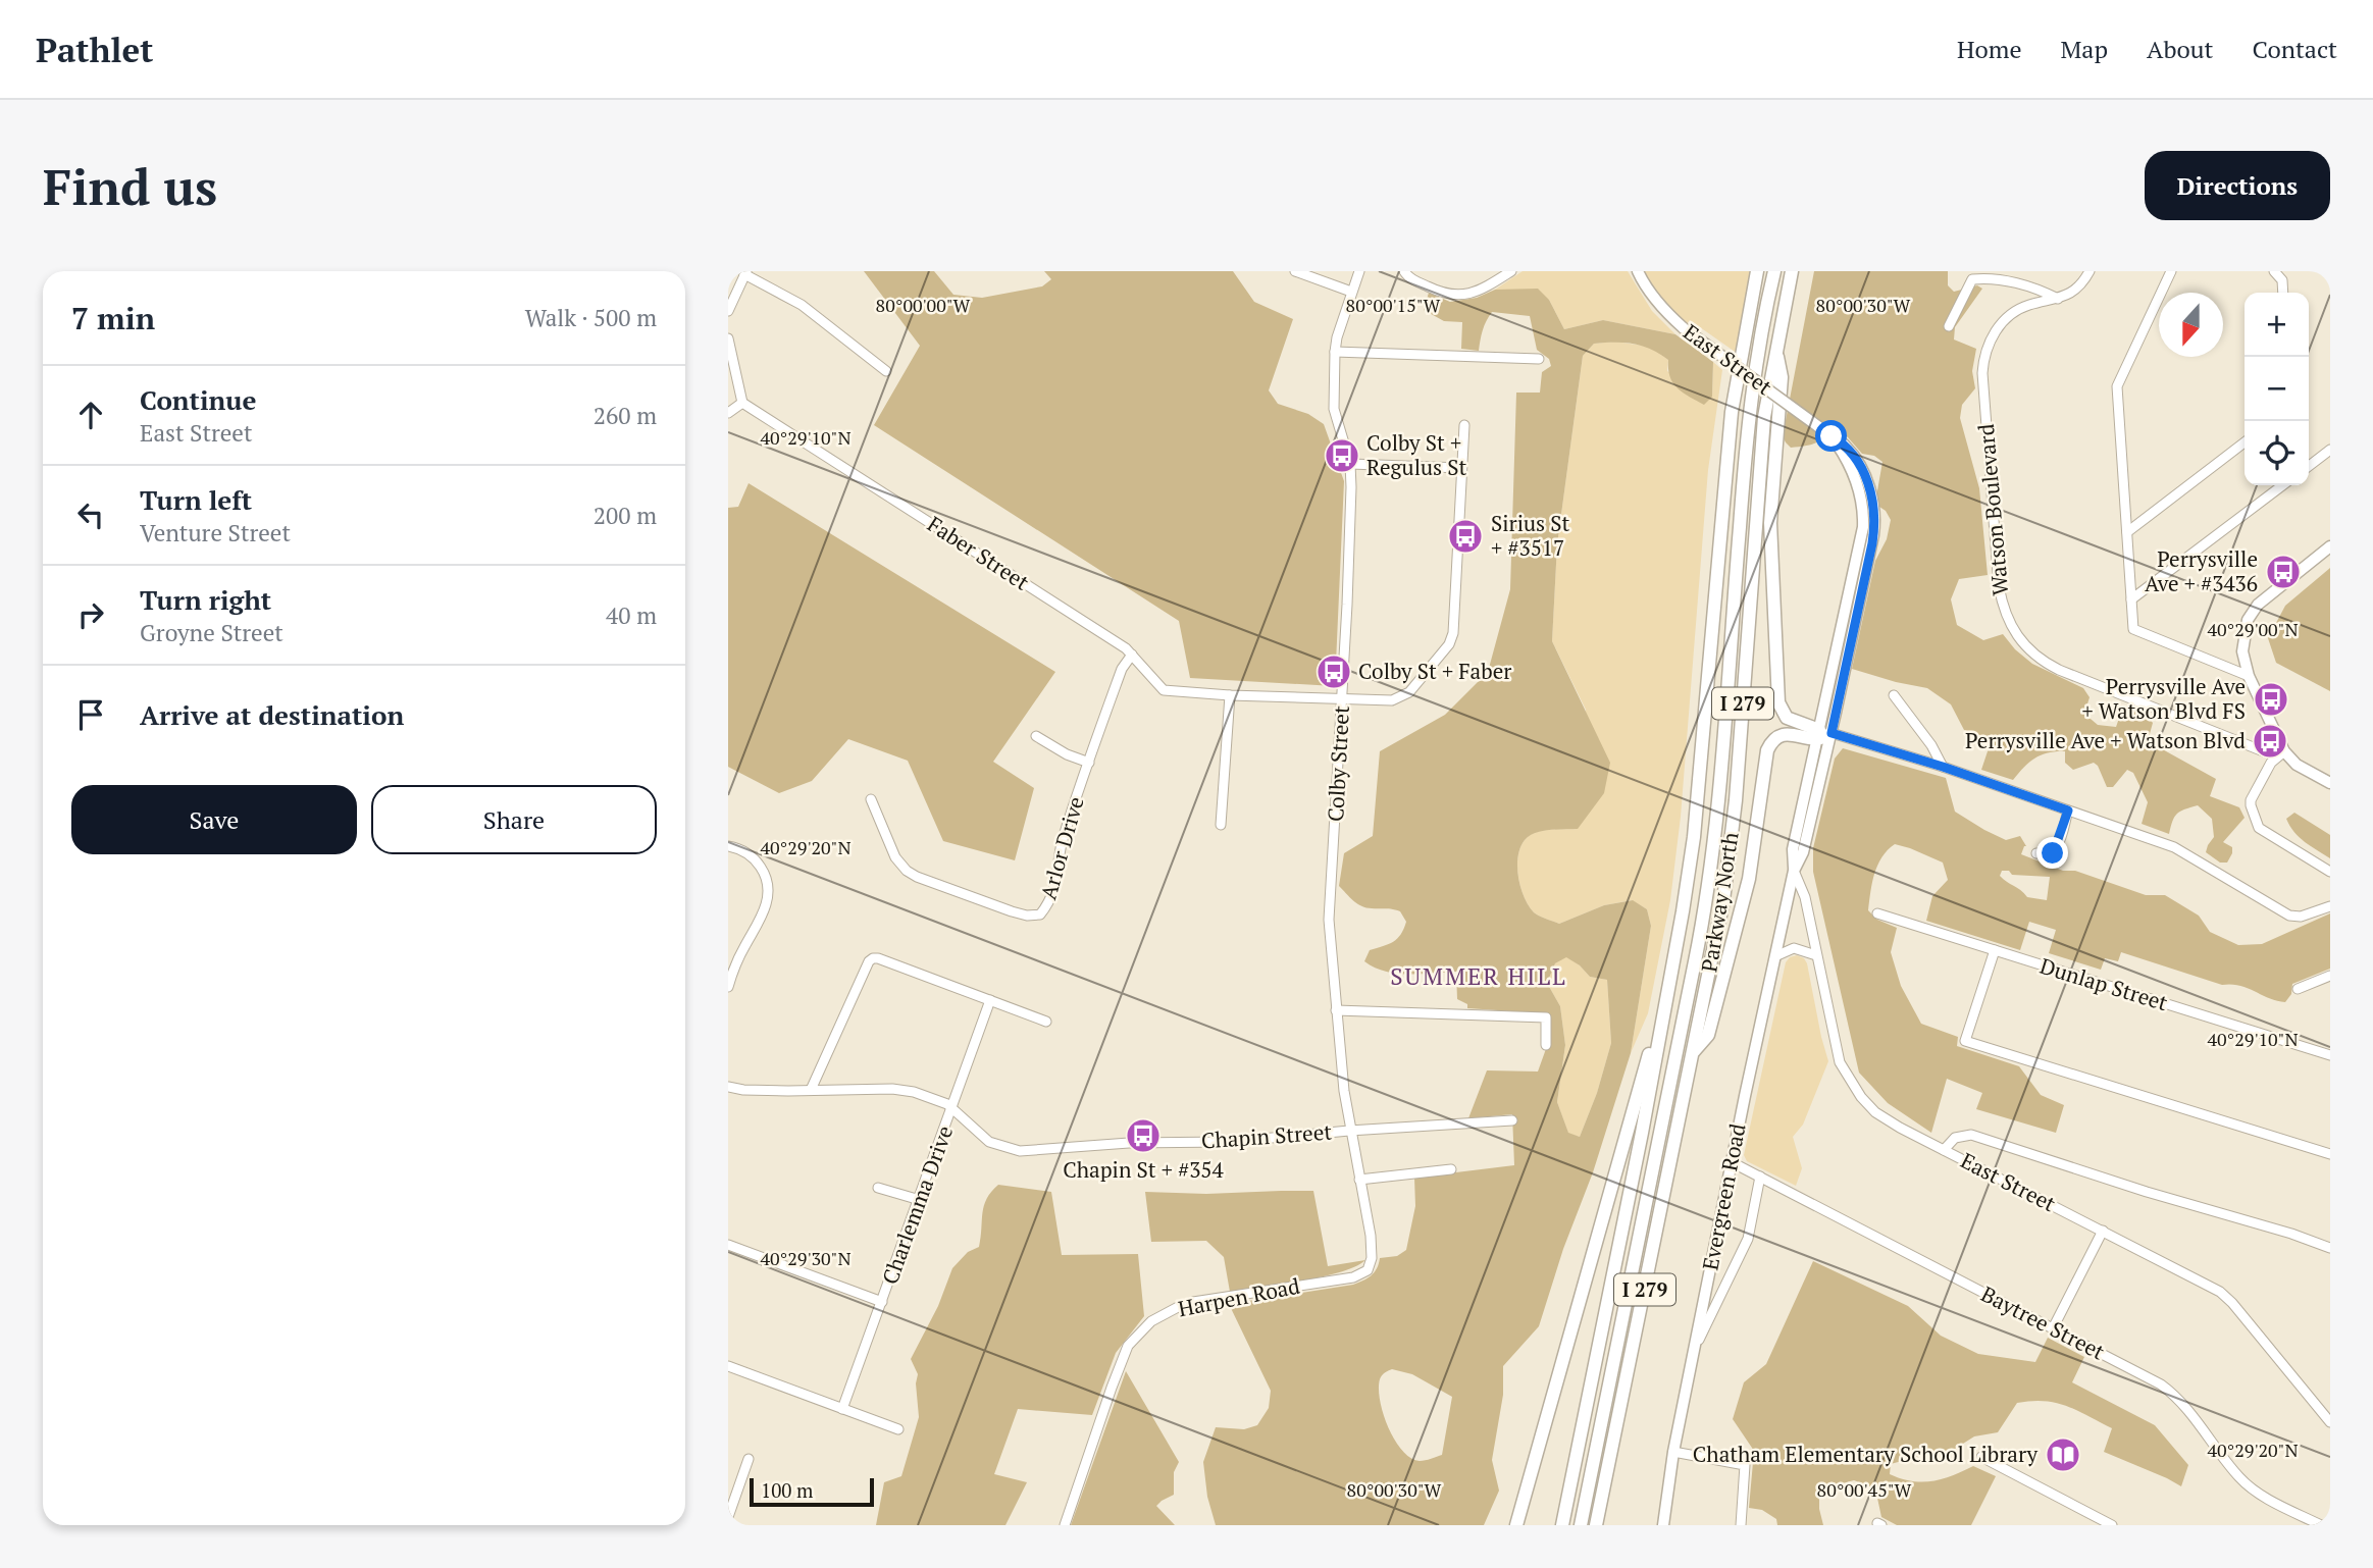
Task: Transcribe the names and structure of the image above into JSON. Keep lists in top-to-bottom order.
{
  "streets": {
    "highway": ["I 279", "Parkway North"],
    "main road": ["East Street", "Evergreen Road"],
    "street": [
      "Watson Boulevard",
      "Faber Street",
      "Colby Street",
      "Arlor Drive",
      "Dunlap Street",
      "Chapin Street",
      "Charlemma Drive",
      "Harpen Road",
      "Baytree Street"
    ]
  },
  "crossings": [
    ["East Street", "Evergreen Road"],
    ["Faber Street", "Colby Street"],
    ["Faber Street", "Arlor Drive"],
    ["Colby Street", "Chapin Street"],
    ["Colby Street", "Harpen Road"],
    ["Chapin Street", "Charlemma Drive"],
    ["Evergreen Road", "Baytree Street"]
  ],
  "districts": ["SUMMER HILL"],
  "places": {
    "bus stop": [
      "Colby St + Regulus St",
      "Sirius St + #3517",
      "Perrysville Ave + #3436",
      "Colby St + Faber",
      "Perrysville Ave + Watson Blvd FS",
      "Perrysville Ave + Watson Blvd",
      "Chapin St + #354"
    ],
    "library": ["Chatham Elementary School Library"]
  },
  "scale_bar": "100 m",
  "north": "bottom",
  "page": {
    "header": "Pathlet",
    "nav": [
      "Home",
      "Map",
      "About",
      "Contact"
    ],
    "buttons": [
      "Directions",
      ["Save", "Share"]
    ],
    "title": "Find us",
    "heading": ["7 min", "Walk · 500 m"],
    "map_buttons": ["+", "−"],
    "list": [
      ["Continue", "East Street", "260 m"],
      ["Turn left", "Venture Street", "200 m"],
      ["Turn right", "Groyne Street", "40 m"],
      "Arrive at destination"
    ],
    "scale": "100 m"
  },
  "coordinates": [
    "80°00'00\"W",
    "80°00'15\"W",
    "80°00'30\"W",
    "40°29'10\"N",
    "40°29'00\"N",
    "40°29'20\"N",
    "40°29'30\"N",
    "80°00'45\"W"
  ]
}
